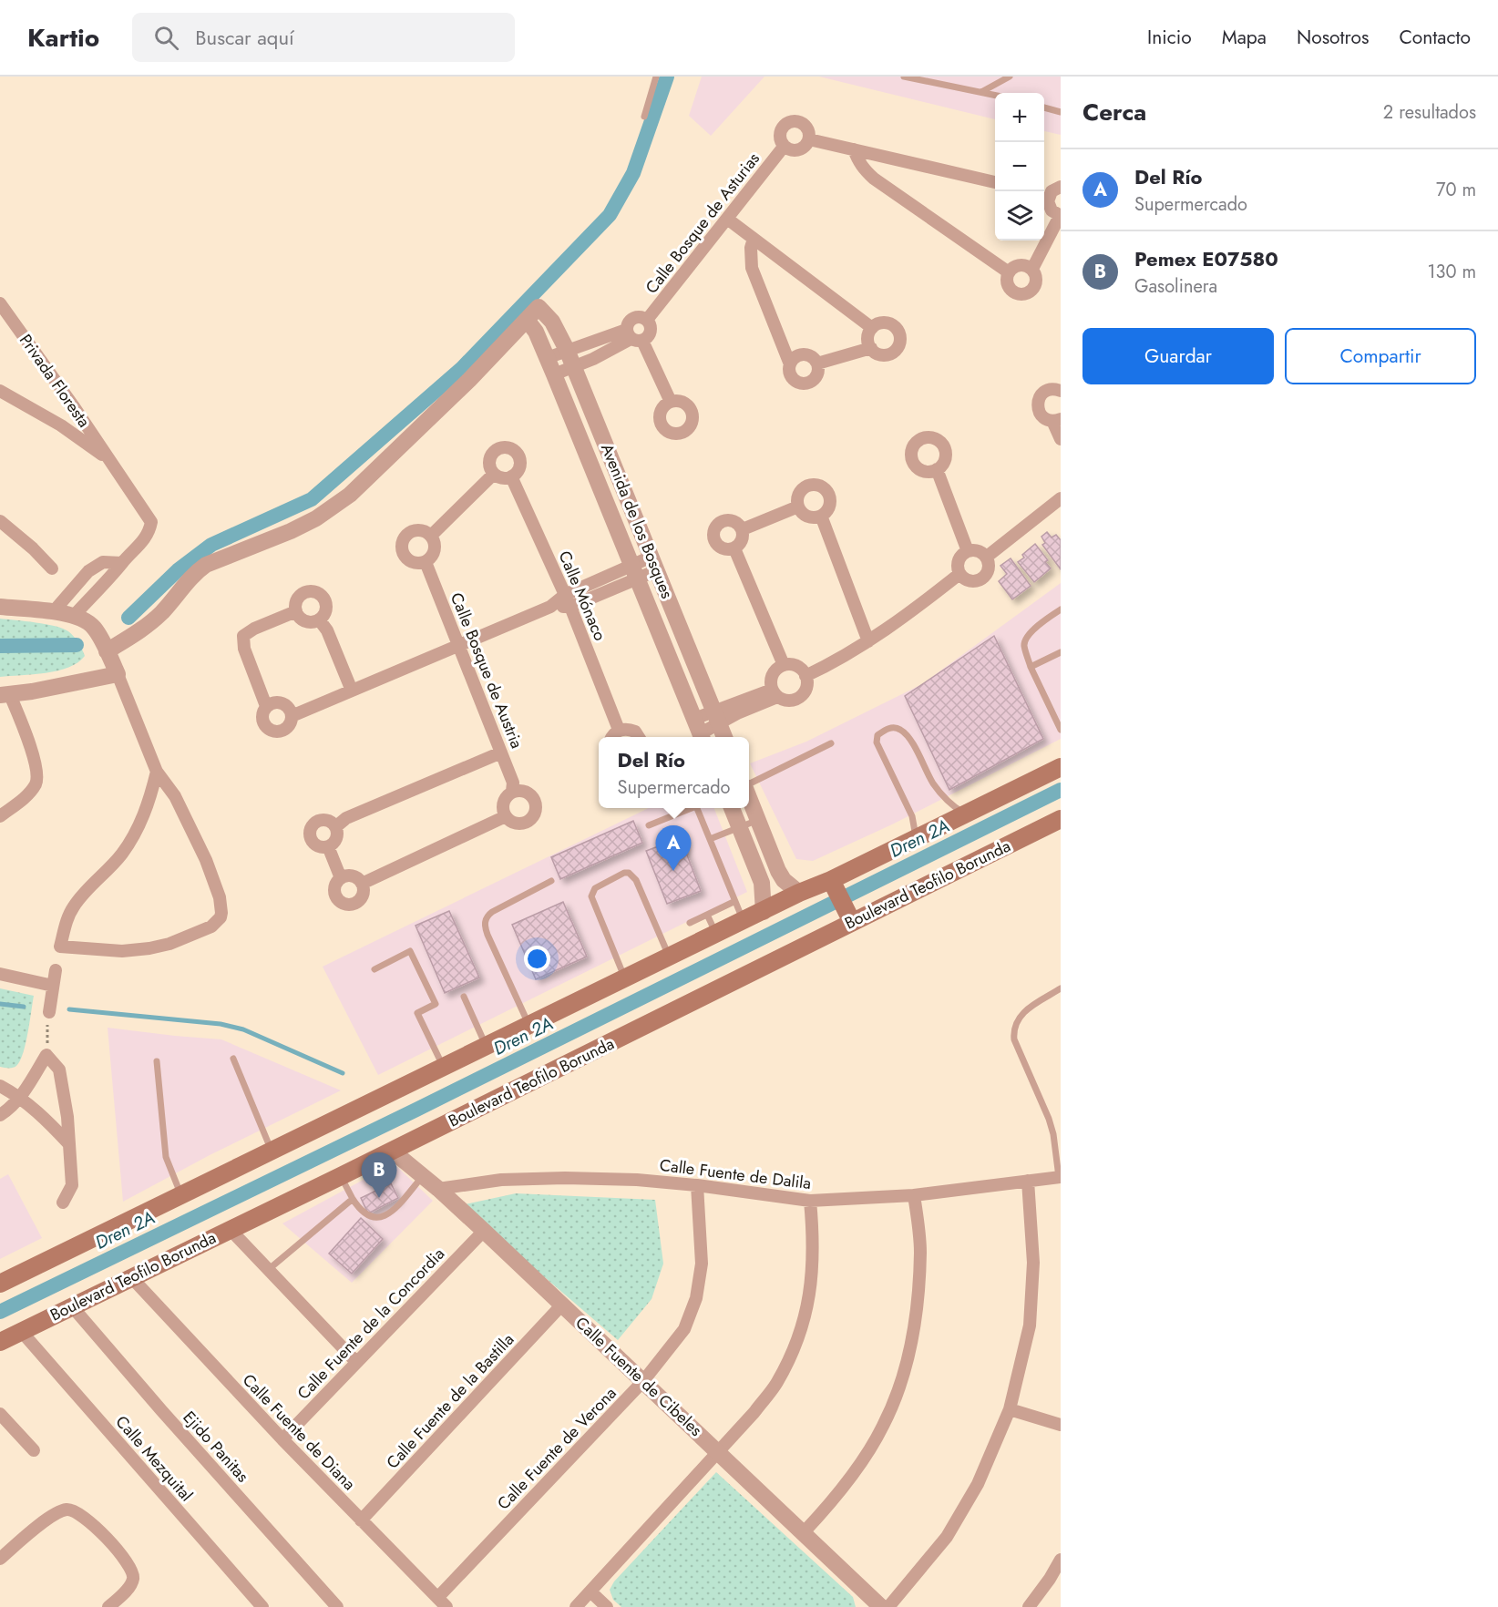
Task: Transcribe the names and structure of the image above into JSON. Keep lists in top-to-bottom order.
{
  "streets": {
    "main road": ["Boulevard Teofilo Borunda"],
    "street": [
      "Calle Bosque de Asturias",
      "Privada Floresta",
      "Avenida de los Bosques",
      "Calle Mónaco",
      "Calle Bosque de Austria",
      "Calle Fuente de Dalila",
      "Calle Fuente de la Concordia",
      "Calle Fuente de Cibeles",
      "Calle Fuente de la Bastilla",
      "Calle Fuente de Diana",
      "Ejido Panitas",
      "Calle Fuente de Verona",
      "Calle Mezquital"
    ]
  },
  "crossings": [
    ["Boulevard Teofilo Borunda", "Calle Fuente de Cibeles"],
    ["Boulevard Teofilo Borunda", "Calle Fuente de Diana"],
    ["Boulevard Teofilo Borunda", "Ejido Panitas"],
    ["Boulevard Teofilo Borunda", "Calle Mezquital"],
    ["Calle Fuente de Dalila", "Calle Fuente de Cibeles"],
    ["Calle Fuente de Dalila", "Calle Fuente de Verona"],
    ["Calle Fuente de la Concordia", "Calle Fuente de Cibeles"],
    ["Calle Fuente de la Concordia", "Calle Fuente de Diana"],
    ["Calle Fuente de Cibeles", "Calle Fuente de la Bastilla"],
    ["Calle Fuente de Cibeles", "Calle Fuente de Verona"],
    ["Calle Fuente de la Bastilla", "Calle Fuente de Diana"],
    ["Calle Fuente de Diana", "Calle Fuente de Verona"]
  ],
  "water": ["Dren 2A"],
  "page": {
    "header": "Kartio",
    "search": "Buscar aquí",
    "nav": [
      "Inicio",
      "Mapa",
      "Nosotros",
      "Contacto"
    ],
    "heading": ["Cerca", "2 resultados"],
    "map_buttons": ["+", "−"],
    "list": [
      {
        "mark": "A",
        "name": "Del Río",
        "note": "Supermercado",
        "value": "70 m"
      },
      {
        "mark": "B",
        "name": "Pemex E07580",
        "note": "Gasolinera",
        "value": "130 m"
      }
    ],
    "buttons": ["Guardar", "Compartir"],
    "popup": ["Del Río", "Supermercado"],
    "pins": ["A", "B"]
  }
}
